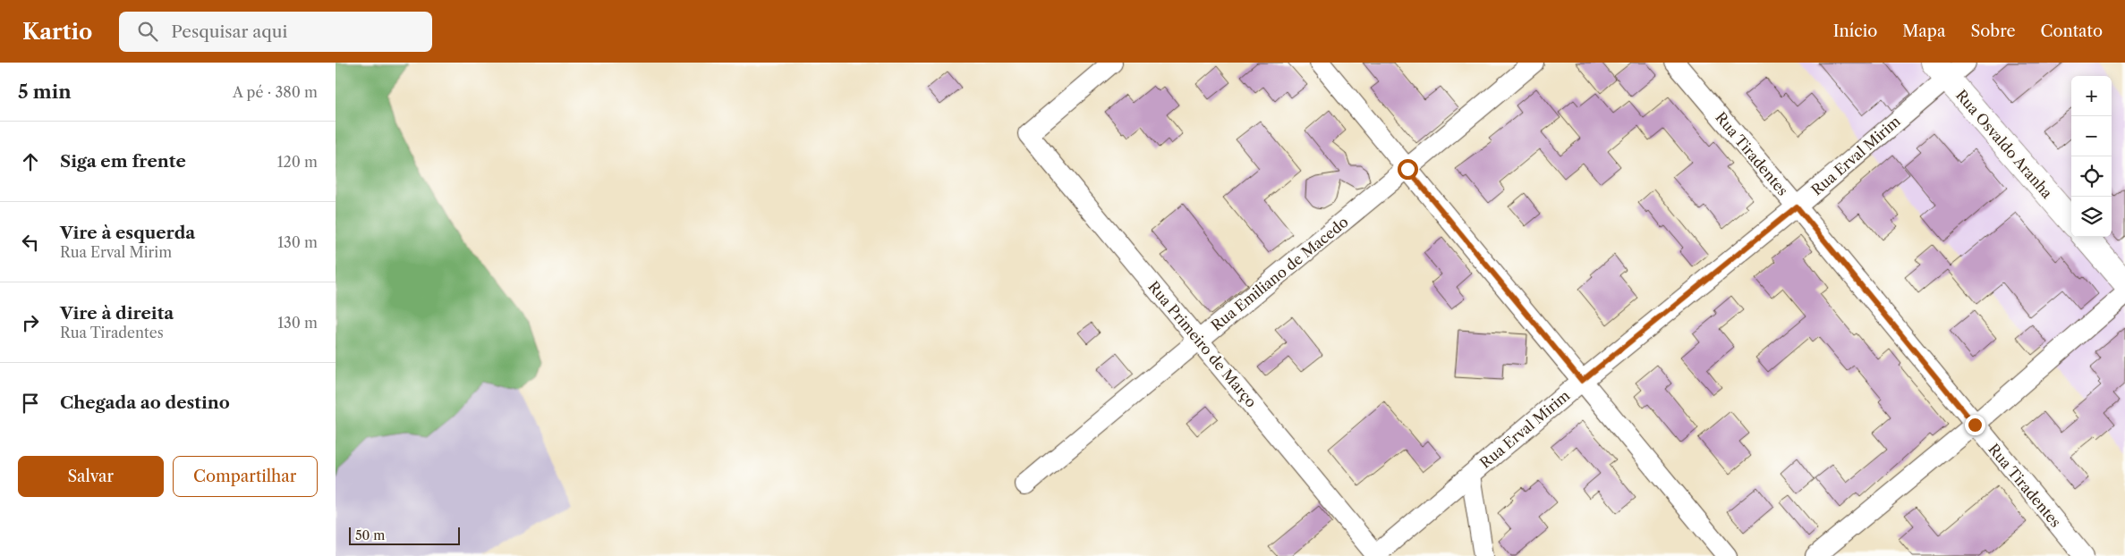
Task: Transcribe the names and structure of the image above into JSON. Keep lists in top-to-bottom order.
{
  "streets": {
    "main road": ["Rua Osvaldo Aranha"],
    "street": [
      "Rua Tiradentes",
      "Rua Erval Mirim",
      "Rua Emiliano de Macedo",
      "Rua Primeiro de Março"
    ]
  },
  "crossings": [
    ["Rua Osvaldo Aranha", "Rua Erval Mirim"],
    ["Rua Tiradentes", "Rua Erval Mirim"],
    ["Rua Erval Mirim", "Rua Primeiro de Março"],
    ["Rua Emiliano de Macedo", "Rua Primeiro de Março"]
  ],
  "scale_bar": "50 m",
  "page": {
    "header": "Kartio",
    "search": "Pesquisar aqui",
    "nav": [
      "Início",
      "Mapa",
      "Sobre",
      "Contato"
    ],
    "heading": ["5 min", "A pé · 380 m"],
    "map_buttons": ["+", "−"],
    "list": [
      ["Siga em frente", "120 m"],
      ["Vire à esquerda", "Rua Erval Mirim", "130 m"],
      ["Vire à direita", "Rua Tiradentes", "130 m"],
      "Chegada ao destino"
    ],
    "buttons": ["Salvar", "Compartilhar"],
    "scale": "50 m"
  }
}
